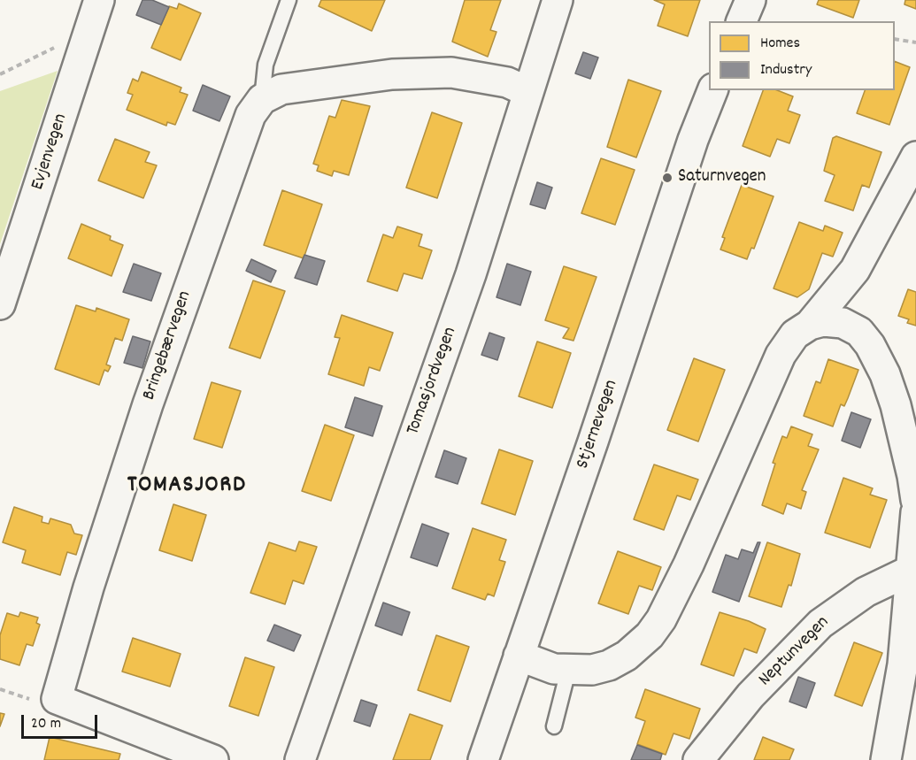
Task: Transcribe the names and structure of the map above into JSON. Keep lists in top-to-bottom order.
{
  "streets": {
    "street": [
      "Evjenvegen",
      "Bringebærvegen",
      "Tomasjordvegen",
      "Stjernevegen",
      "Neptunvegen"
    ]
  },
  "districts": ["TOMASJORD"],
  "places": ["Saturnvegen"],
  "legend": ["Homes", "Industry"],
  "scale_bar": "20 m"
}
